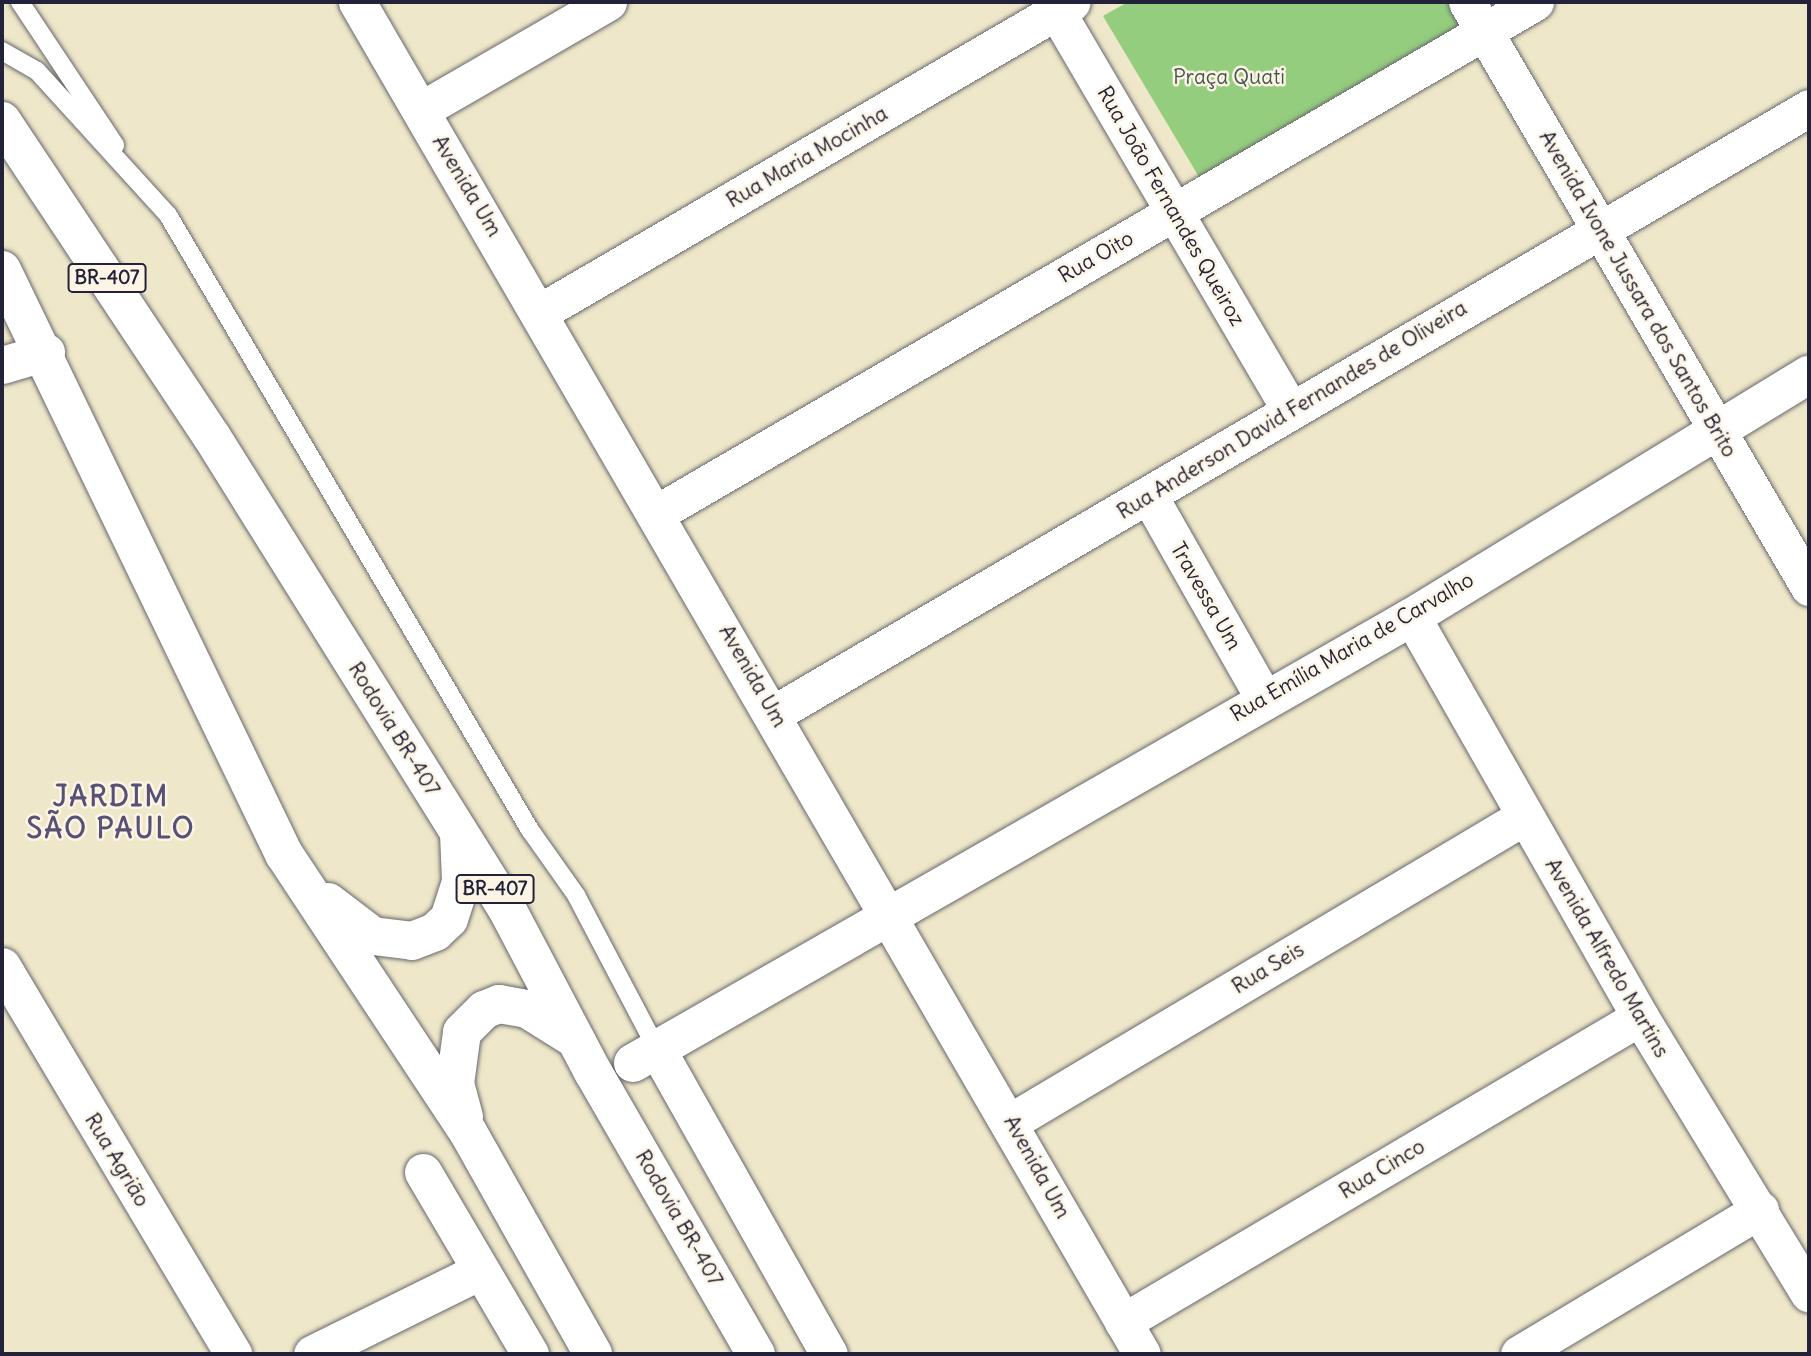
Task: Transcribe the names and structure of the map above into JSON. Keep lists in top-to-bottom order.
{
  "streets": {
    "main road": ["BR-407", "Rua Emília Maria de Carvalho", "Rodovia BR-407"],
    "street": [
      "Rua Maria Mocinha",
      "Avenida Um",
      "Rua João Fernandes Queiroz",
      "Rua Oito",
      "Avenida Ivone Jussara dos Santos Brito",
      "Rua Anderson David Fernandes de Oliveira",
      "Travessa Um",
      "Avenida Alfredo Martins",
      "Rua Seis",
      "Rua Agrião",
      "Rua Cinco"
    ]
  },
  "crossings": [
    ["Rua Maria Mocinha", "Avenida Um"],
    ["Rua Maria Mocinha", "Rua João Fernandes Queiroz"],
    ["Avenida Um", "Rua Oito"],
    ["Avenida Um", "Rua Anderson David Fernandes de Oliveira"],
    ["Avenida Um", "Rua Emília Maria de Carvalho"],
    ["Avenida Um", "Rua Seis"],
    ["Avenida Um", "Rua Cinco"],
    ["Rua João Fernandes Queiroz", "Rua Oito"],
    ["Rua João Fernandes Queiroz", "Rua Anderson David Fernandes de Oliveira"],
    ["Rua Oito", "Avenida Ivone Jussara dos Santos Brito"],
    ["Avenida Ivone Jussara dos Santos Brito", "Rua Anderson David Fernandes de Oliveira"],
    ["Avenida Ivone Jussara dos Santos Brito", "Rua Emília Maria de Carvalho"],
    ["Rua Anderson David Fernandes de Oliveira", "Travessa Um"],
    ["Travessa Um", "Rua Emília Maria de Carvalho"],
    ["Rua Emília Maria de Carvalho", "Avenida Alfredo Martins"],
    ["Avenida Alfredo Martins", "Rua Seis"],
    ["Avenida Alfredo Martins", "Rua Cinco"]
  ],
  "districts": ["JARDIM SÃO PAULO"],
  "parks": ["Praça Quati"]
}
